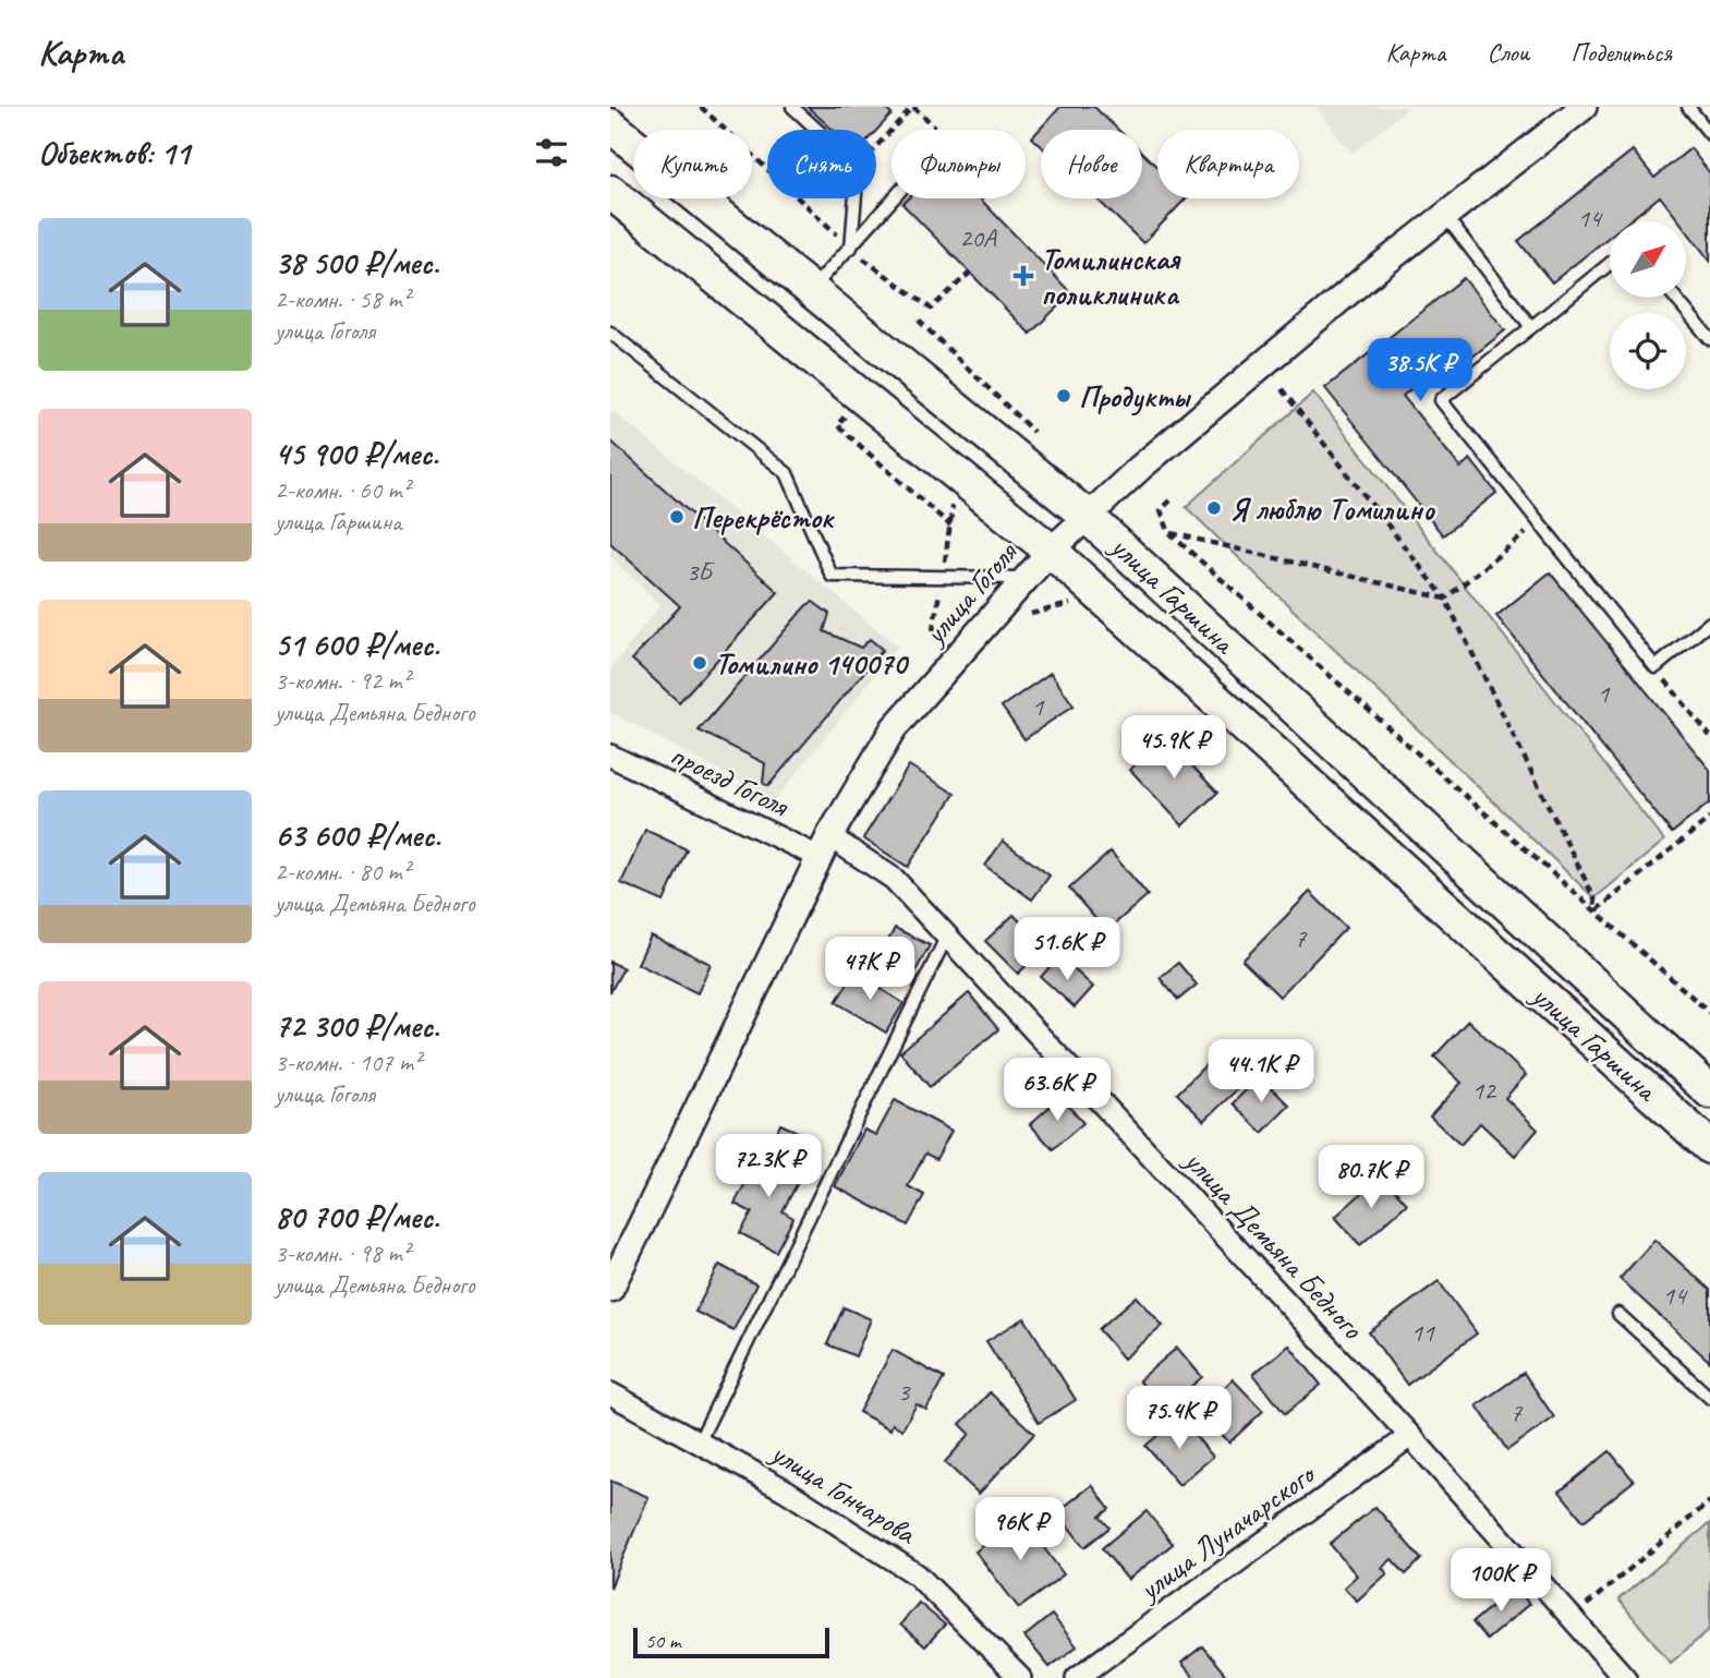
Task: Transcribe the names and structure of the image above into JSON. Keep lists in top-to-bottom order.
{
  "streets": {
    "main road": ["улица Гаршина"],
    "street": [
      "улица Гоголя",
      "проезд Гоголя",
      "улица Демьяна Бедного",
      "улица Гончарова",
      "улица Луначарского"
    ]
  },
  "crossings": [
    ["улица Гоголя", "улица Гаршина"],
    ["улица Гоголя", "проезд Гоголя"],
    ["улица Гоголя", "улица Демьяна Бедного"],
    ["проезд Гоголя", "улица Демьяна Бедного"],
    ["улица Демьяна Бедного", "улица Луначарского"]
  ],
  "places": {
    "health": ["Томилинская поликлиника"],
    "other": [
      "Продукты",
      "Я люблю Томилино",
      "Перекрёсток",
      "Томилино 140070"
    ]
  },
  "house_numbers": [
    "14",
    "20А",
    "3Б",
    "1",
    "1",
    "7",
    "12",
    "14",
    "11",
    "3",
    "7"
  ],
  "scale_bar": "50 m",
  "north": "top right",
  "page": {
    "header": "Карта",
    "nav": ["Карта", "Слои", "Поделиться"],
    "heading": "Объектов: 11",
    "chip": [
      "Купить",
      "Снять",
      "Фильтры",
      "Новое",
      "Квартира"
    ],
    "list": [
      {
        "name": "38 500 ₽/мес.",
        "note": "2-комн. · 58 m² · улица Гоголя"
      },
      {
        "name": "45 900 ₽/мес.",
        "note": "2-комн. · 60 m² · улица Гаршина"
      },
      {
        "name": "51 600 ₽/мес.",
        "note": "3-комн. · 92 m² · улица Демьяна Бедного"
      },
      {
        "name": "63 600 ₽/мес.",
        "note": "2-комн. · 80 m² · улица Демьяна Бедного"
      },
      {
        "name": "72 300 ₽/мес.",
        "note": "3-комн. · 107 m² · улица Гоголя"
      },
      {
        "name": "80 700 ₽/мес.",
        "note": "3-комн. · 98 m² · улица Демьяна Бедного"
      }
    ],
    "price": [
      "38.5K ₽",
      "45.9K ₽",
      "51.6K ₽",
      "47K ₽",
      "44.1K ₽",
      "63.6K ₽",
      "72.3K ₽",
      "80.7K ₽",
      "75.4K ₽",
      "96K ₽",
      "100K ₽"
    ],
    "scale": "50 m"
  }
}
